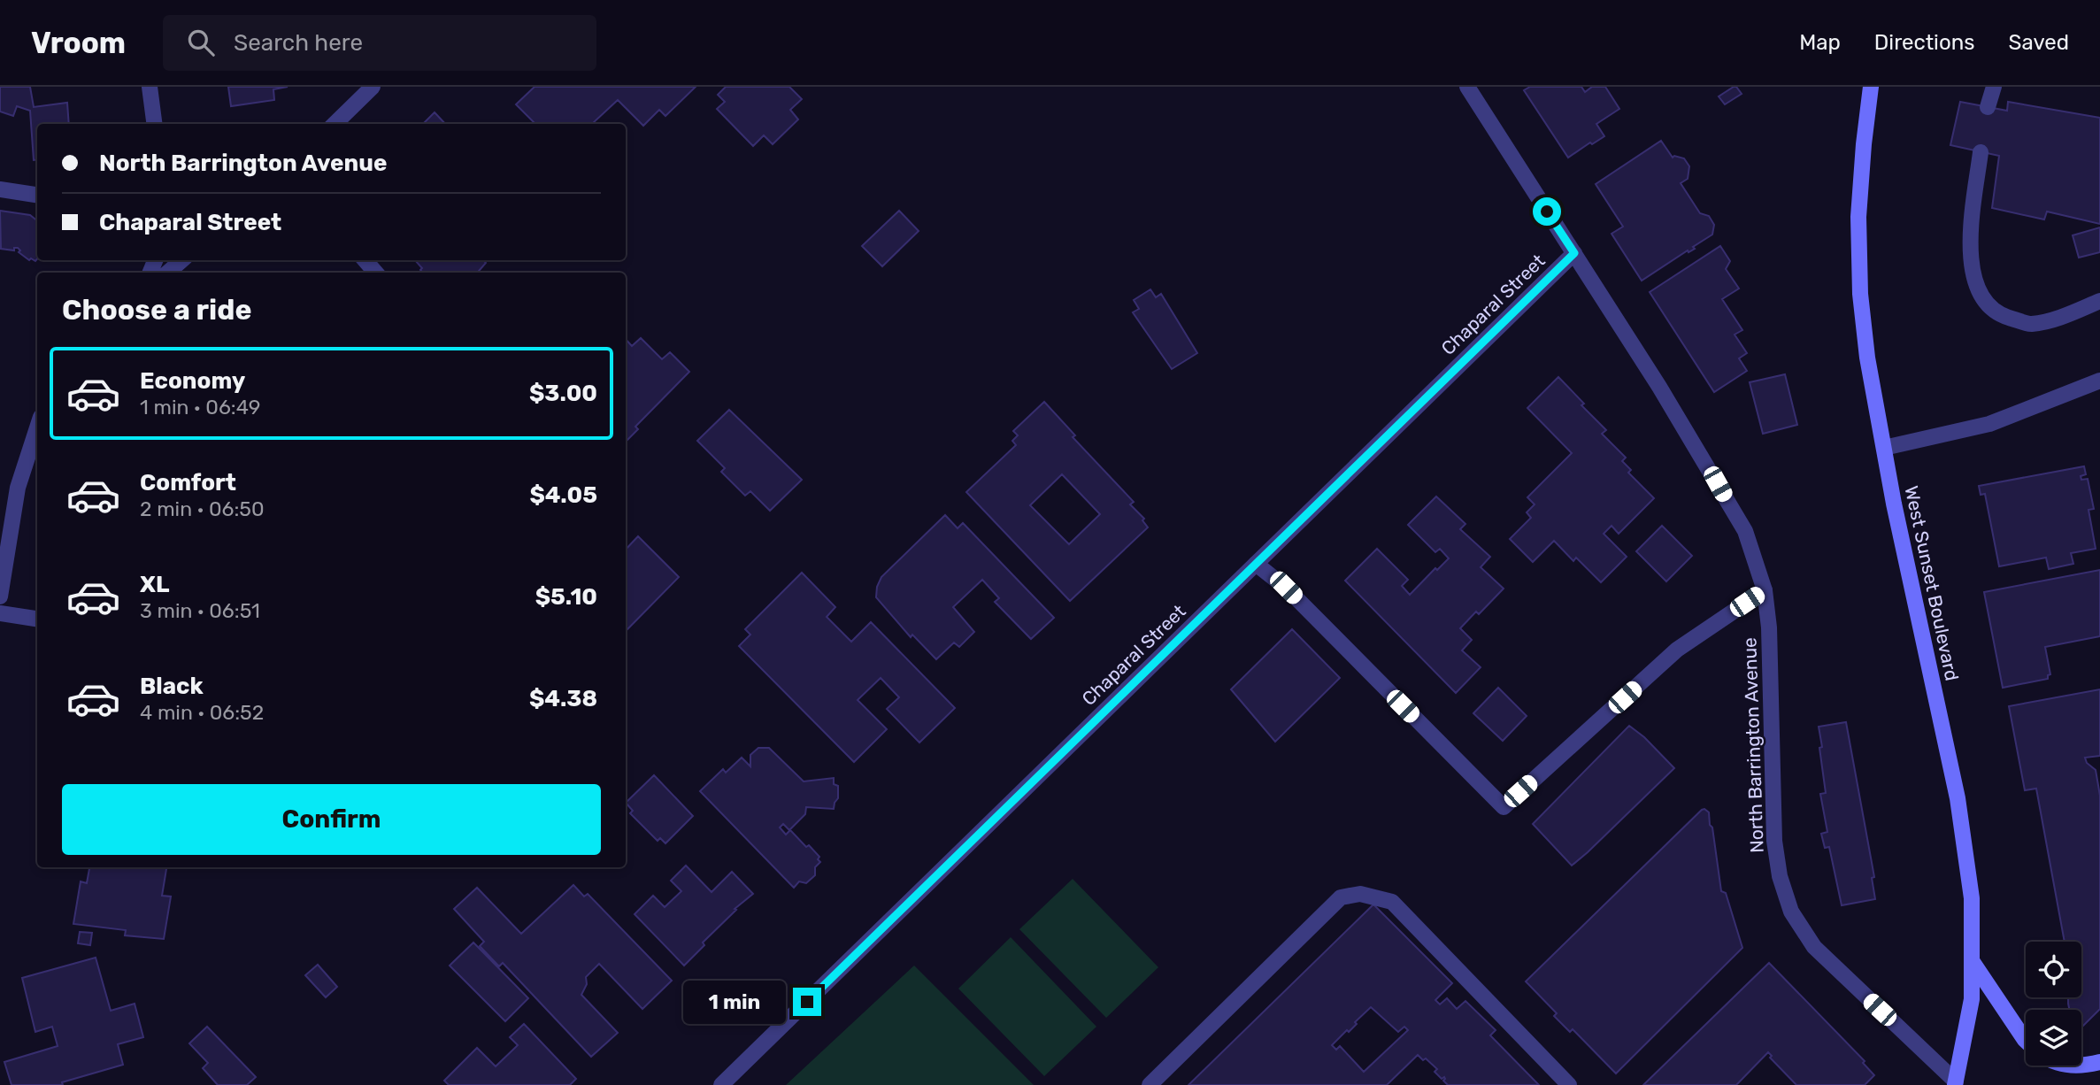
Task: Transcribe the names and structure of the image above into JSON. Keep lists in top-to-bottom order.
{
  "streets": {
    "main road": ["West Sunset Boulevard"],
    "street": ["Chaparal Street", "North Barrington Avenue"]
  },
  "crossings": [
    ["Chaparal Street", "North Barrington Avenue"],
    ["West Sunset Boulevard", "North Barrington Avenue"]
  ],
  "page": {
    "header": "Vroom",
    "search": "Search here",
    "nav": ["Map", "Directions", "Saved"],
    "banner": ["North Barrington Avenue", "Chaparal Street"],
    "heading": "Choose a ride",
    "list": [
      {
        "name": "Economy",
        "note": "1 min · 06:49",
        "value": "$3.00"
      },
      {
        "name": "Comfort",
        "note": "2 min · 06:50",
        "value": "$4.05"
      },
      {
        "name": "XL",
        "note": "3 min · 06:51",
        "value": "$5.10"
      },
      {
        "name": "Black",
        "note": "4 min · 06:52",
        "value": "$4.38"
      }
    ],
    "buttons": "Confirm",
    "bubble": "1 min"
  }
}
